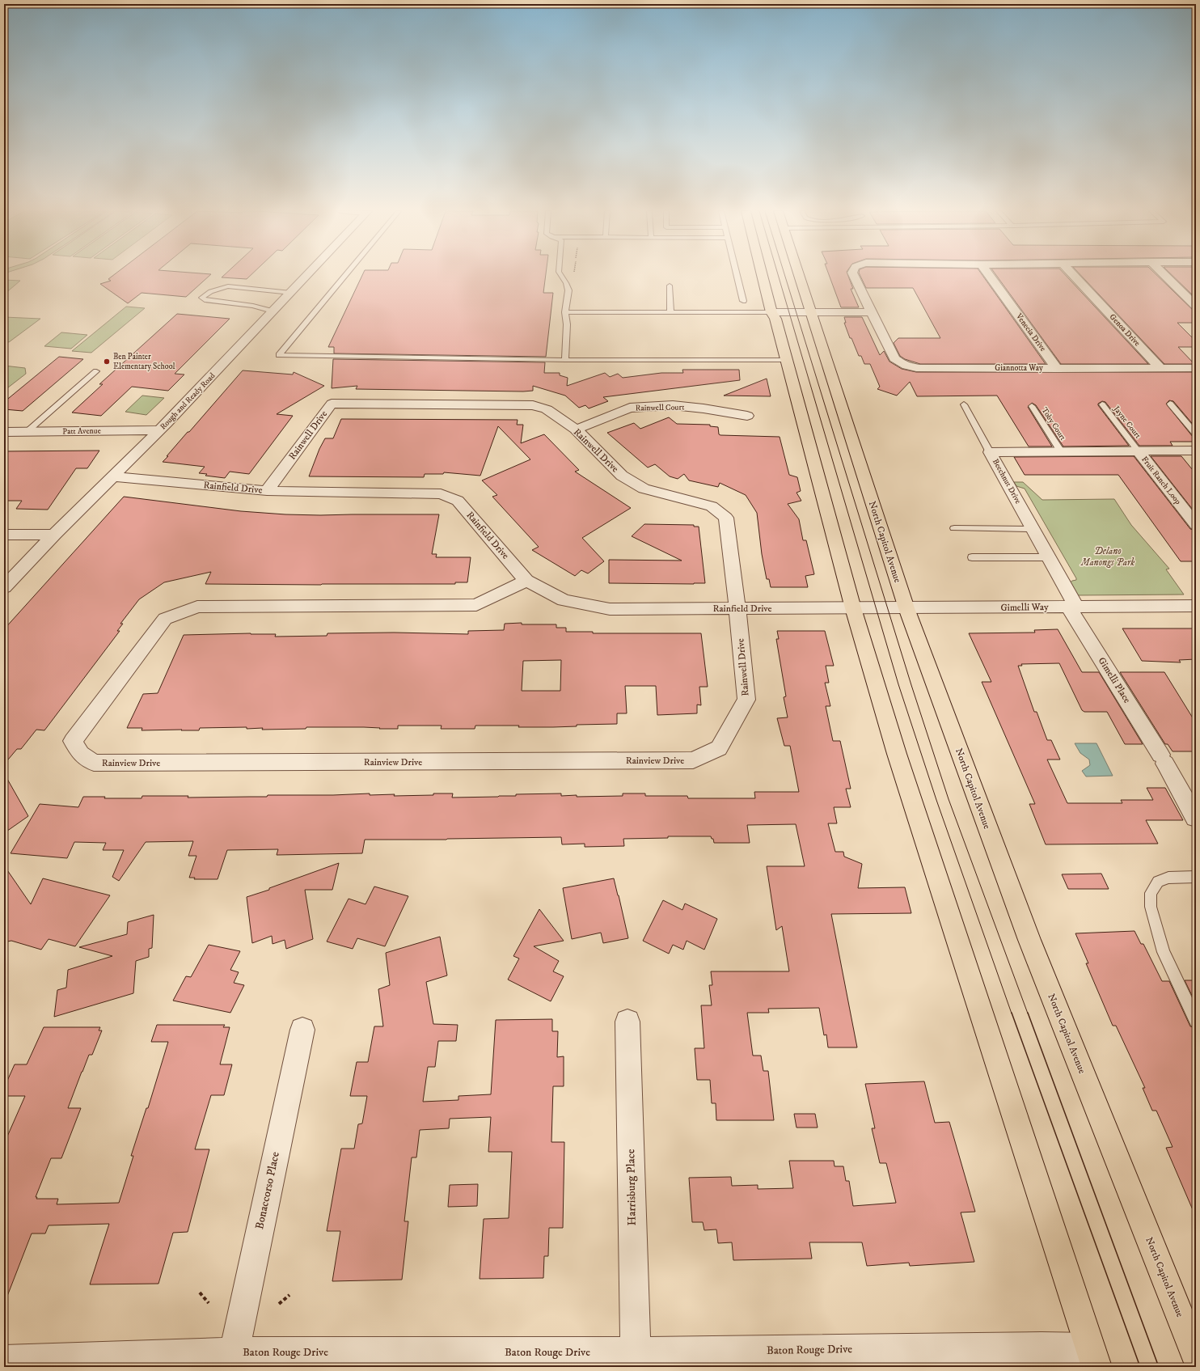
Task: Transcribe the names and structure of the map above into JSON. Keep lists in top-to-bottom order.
{
  "streets": {
    "main road": ["North Capitol Avenue"],
    "street": [
      "Genoa Drive",
      "Venecia Drive",
      "Giannotta Way",
      "Rough and Ready Road",
      "Rainwell Court",
      "Patt Avenue",
      "Rainwell Drive",
      "Fruit Ranch Loop",
      "Beechnut Drive",
      "Rainfield Drive",
      "Gimelli Way",
      "Gimelli Place",
      "Rainview Drive",
      "Harrisburg Place",
      "Bonaccorso Place",
      "Baton Rouge Drive"
    ],
    "lane": ["Jayne Court", "Toby Court"]
  },
  "crossings": [
    ["Genoa Drive", "Giannotta Way"],
    ["Venecia Drive", "Giannotta Way"],
    ["Rough and Ready Road", "Patt Avenue"],
    ["Rough and Ready Road", "Rainfield Drive"],
    ["Rainwell Court", "Rainwell Drive"],
    ["Jayne Court", "Fruit Ranch Loop"],
    ["Jayne Court", "Beechnut Drive"],
    ["Toby Court", "Beechnut Drive"],
    ["Rainwell Drive", "Rainfield Drive"],
    ["Rainwell Drive", "Rainview Drive"],
    ["Fruit Ranch Loop", "Beechnut Drive"],
    ["Beechnut Drive", "Gimelli Way"],
    ["Beechnut Drive", "Gimelli Place"],
    ["Rainfield Drive", "Gimelli Way"],
    ["Rainfield Drive", "Rainview Drive"],
    ["North Capitol Avenue", "Gimelli Way"],
    ["Gimelli Way", "Gimelli Place"],
    ["Harrisburg Place", "Baton Rouge Drive"],
    ["Bonaccorso Place", "Baton Rouge Drive"]
  ],
  "parks": ["Delano Manongs Park"],
  "places": ["Ben Painter Elementary School"]
}
